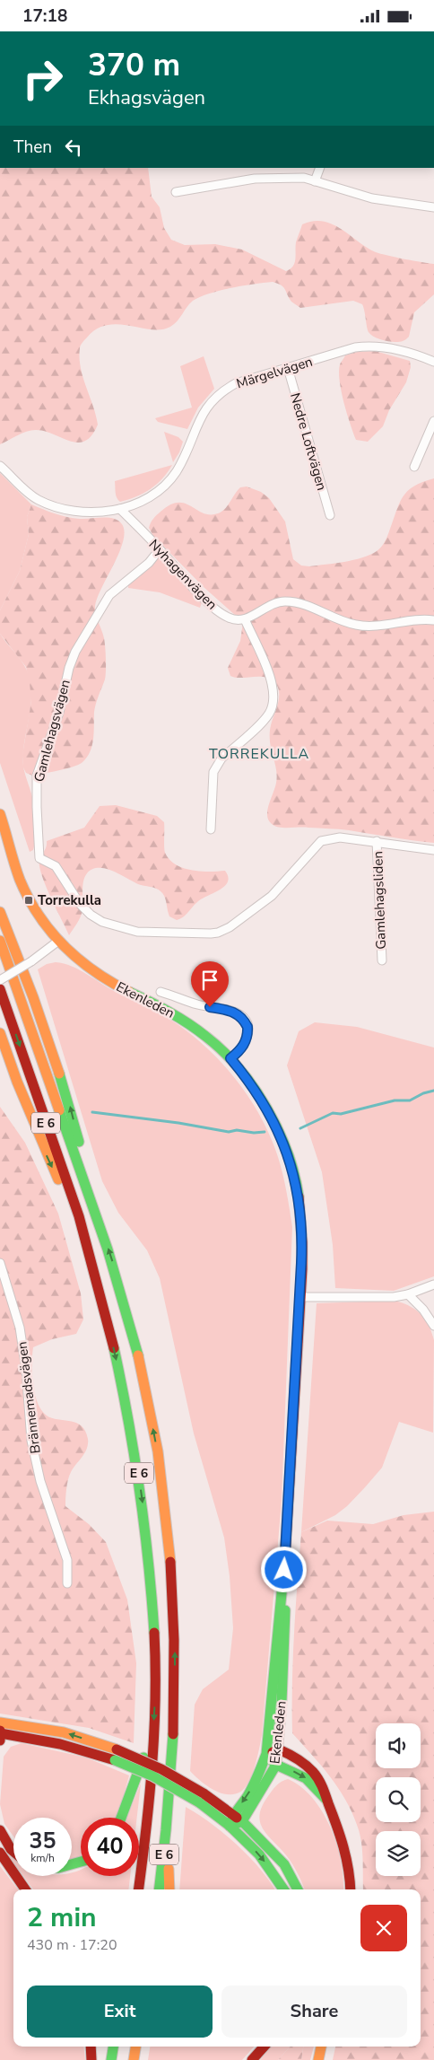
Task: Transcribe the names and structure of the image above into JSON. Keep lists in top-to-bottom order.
{
  "streets": {
    "main road": ["Ekenleden", "E 6"],
    "street": [
      "Märgelvägen",
      "Nedre Loftvägen",
      "Nyhagenvägen",
      "Gamlehagsvägen",
      "Gamlehagsliden",
      "Brännemadsvägen"
    ]
  },
  "crossings": [
    ["Märgelvägen", "Nedre Loftvägen"],
    ["Märgelvägen", "Nyhagenvägen"],
    ["Nyhagenvägen", "Gamlehagsvägen"],
    ["Gamlehagsvägen", "Gamlehagsliden"]
  ],
  "districts": ["TORREKULLA"],
  "places": {
    "transit": ["Torrekulla"]
  },
  "page": {
    "status": "17:18",
    "turn": ["370 m", "Ekhagsvägen"],
    "then": "Then",
    "speed": "35 km/h",
    "limit": "40",
    "heading": ["2 min", "430 m · 17:20"],
    "buttons": ["Exit", "Share"]
  }
}
